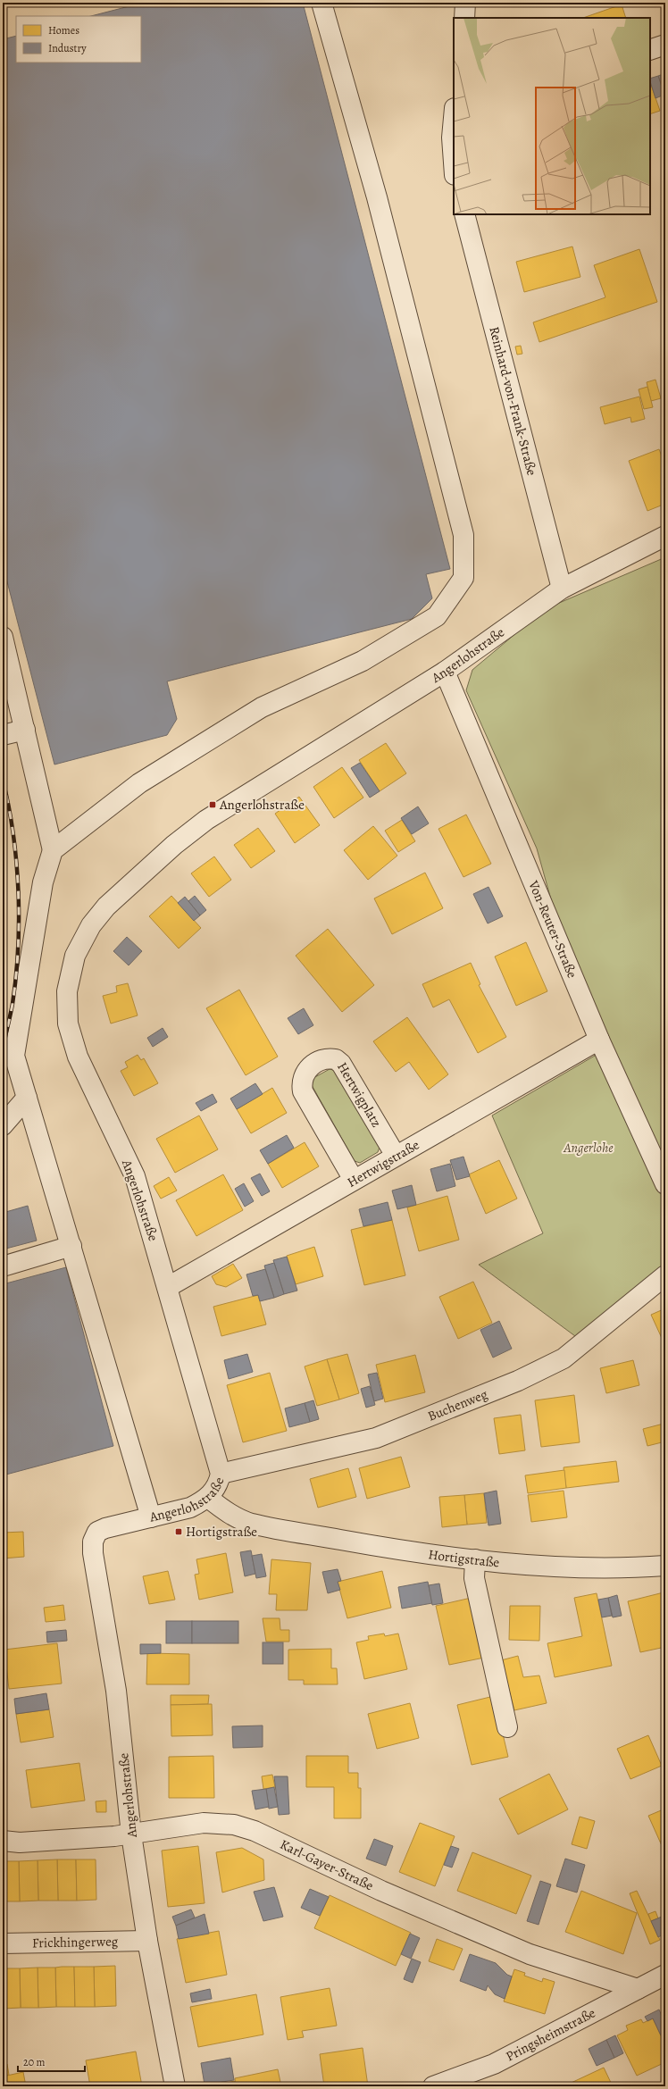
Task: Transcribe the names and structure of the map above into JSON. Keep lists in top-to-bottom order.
{
  "streets": {
    "street": [
      "Reinhard-von-Frank-Straße",
      "Angerlohstraße",
      "Von-Reuter-Straße",
      "Hertwigplatz",
      "Hertwigstraße",
      "Buchenweg",
      "Hortigstraße",
      "Karl-Gayer-Straße",
      "Frickhingerweg",
      "Pringsheimstraße"
    ]
  },
  "crossings": [
    ["Reinhard-von-Frank-Straße", "Angerlohstraße"],
    ["Angerlohstraße", "Von-Reuter-Straße"],
    ["Angerlohstraße", "Hertwigstraße"],
    ["Angerlohstraße", "Buchenweg"],
    ["Angerlohstraße", "Hortigstraße"],
    ["Angerlohstraße", "Karl-Gayer-Straße"],
    ["Angerlohstraße", "Frickhingerweg"],
    ["Von-Reuter-Straße", "Hertwigstraße"],
    ["Hertwigplatz", "Hertwigstraße"],
    ["Karl-Gayer-Straße", "Pringsheimstraße"]
  ],
  "parks": ["Angerlohe"],
  "places": {
    "transit": ["Angerlohstraße", "Hortigstraße"]
  },
  "legend": ["Homes", "Industry"],
  "scale_bar": "20 m"
}
